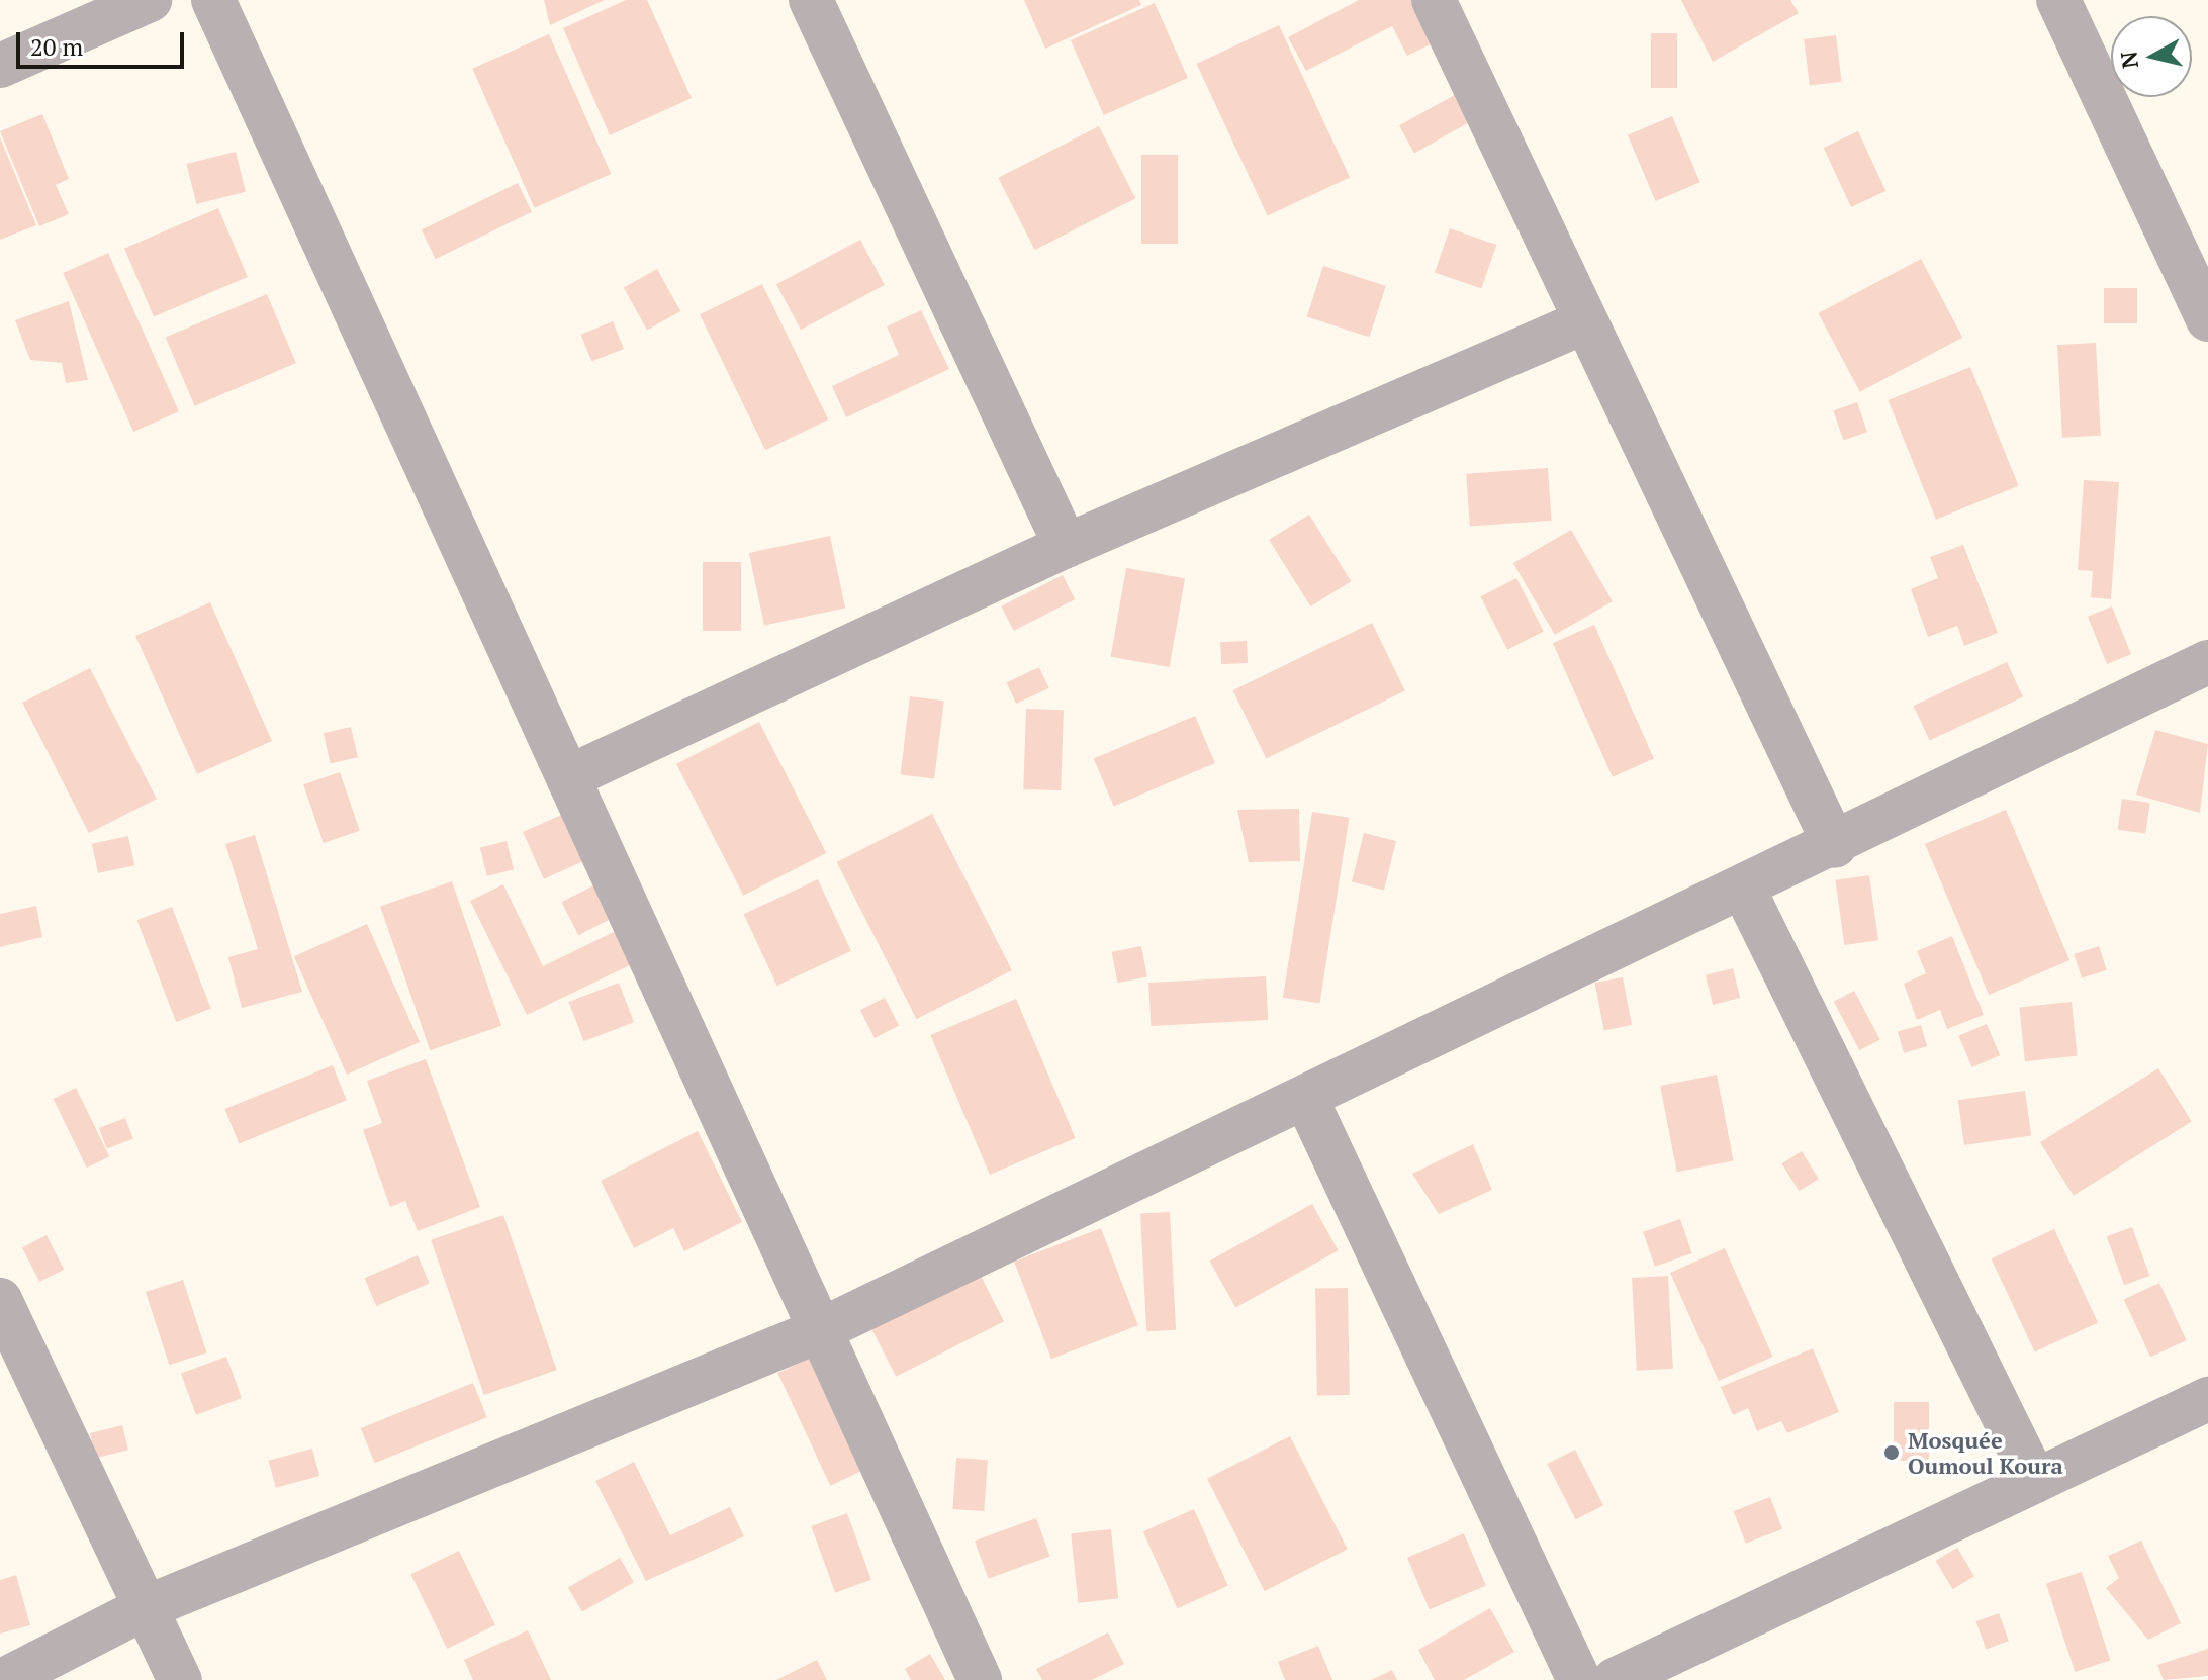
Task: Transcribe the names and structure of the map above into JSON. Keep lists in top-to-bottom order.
{
  "places": ["Mosquée Oumoul Koura"],
  "scale_bar": "20 m",
  "north": "left"
}
